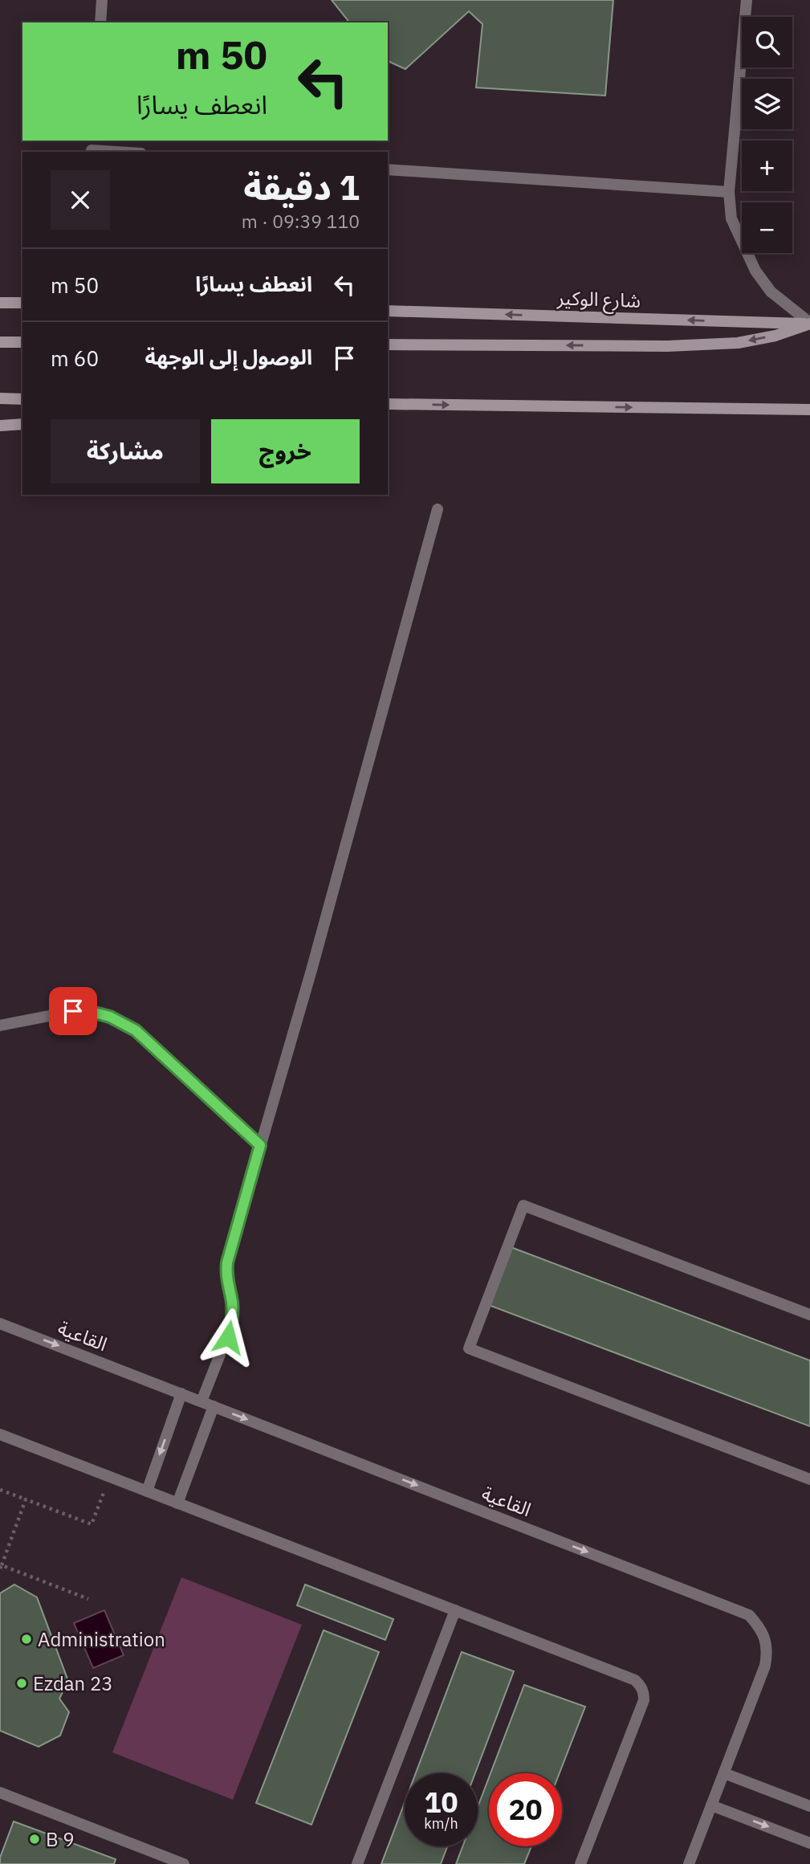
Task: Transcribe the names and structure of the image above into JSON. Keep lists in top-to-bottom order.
{
  "streets": {
    "main road": ["شارع الوكير"],
    "street": ["القاعية"]
  },
  "one_way": ["القاعية"],
  "places": ["Administration", "Ezdan 23", "B 9"],
  "page": {
    "map_buttons": ["+", "−"],
    "turn": ["50 m", "انعطف يسارًا"],
    "heading": ["1 دقيقة", "110 m · 09:39"],
    "list": [
      {
        "name": "انعطف يسارًا",
        "value": "50 m"
      },
      {
        "name": "الوصول إلى الوجهة",
        "value": "60 m"
      }
    ],
    "buttons": ["خروج", "مشاركة"],
    "speed": "10 km/h",
    "limit": "20"
  }
}
